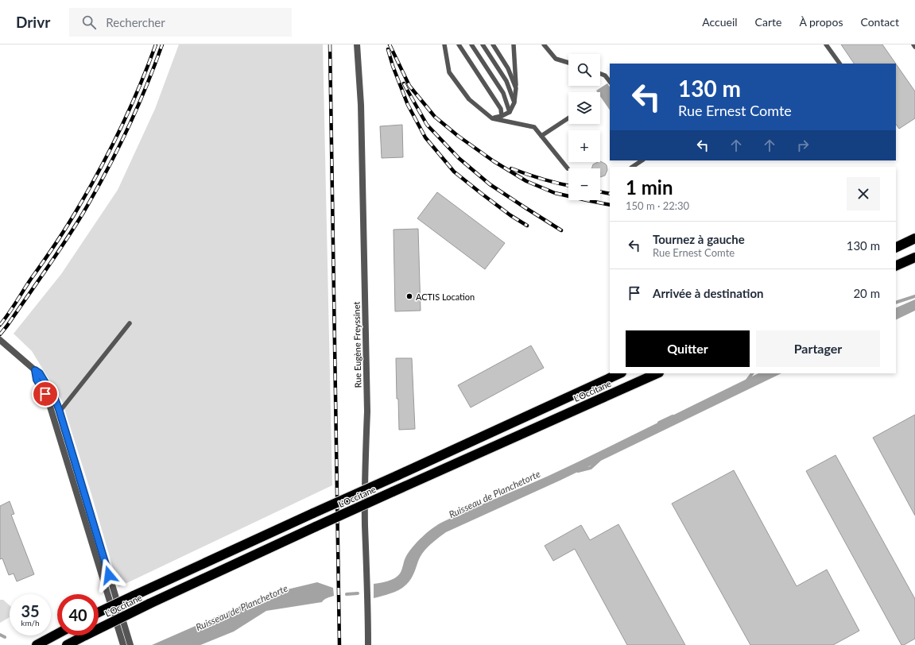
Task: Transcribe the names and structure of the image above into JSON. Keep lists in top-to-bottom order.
{
  "streets": {
    "highway": ["L'Occitane"],
    "street": ["Rue Eugène Freyssinet"]
  },
  "water": ["Ruisseau de Planchetorte"],
  "places": ["ACTIS Location"],
  "page": {
    "header": "Drivr",
    "search": "Rechercher",
    "nav": [
      "Accueil",
      "Carte",
      "À propos",
      "Contact"
    ],
    "map_buttons": ["+", "−"],
    "turn": ["130 m", "Rue Ernest Comte"],
    "heading": ["1 min", "150 m · 22:30"],
    "list": [
      {
        "name": "Tournez à gauche",
        "note": "Rue Ernest Comte",
        "value": "130 m"
      },
      {
        "name": "Arrivée à destination",
        "value": "20 m"
      }
    ],
    "buttons": ["Quitter", "Partager"],
    "speed": "35 km/h",
    "limit": "40"
  }
}
